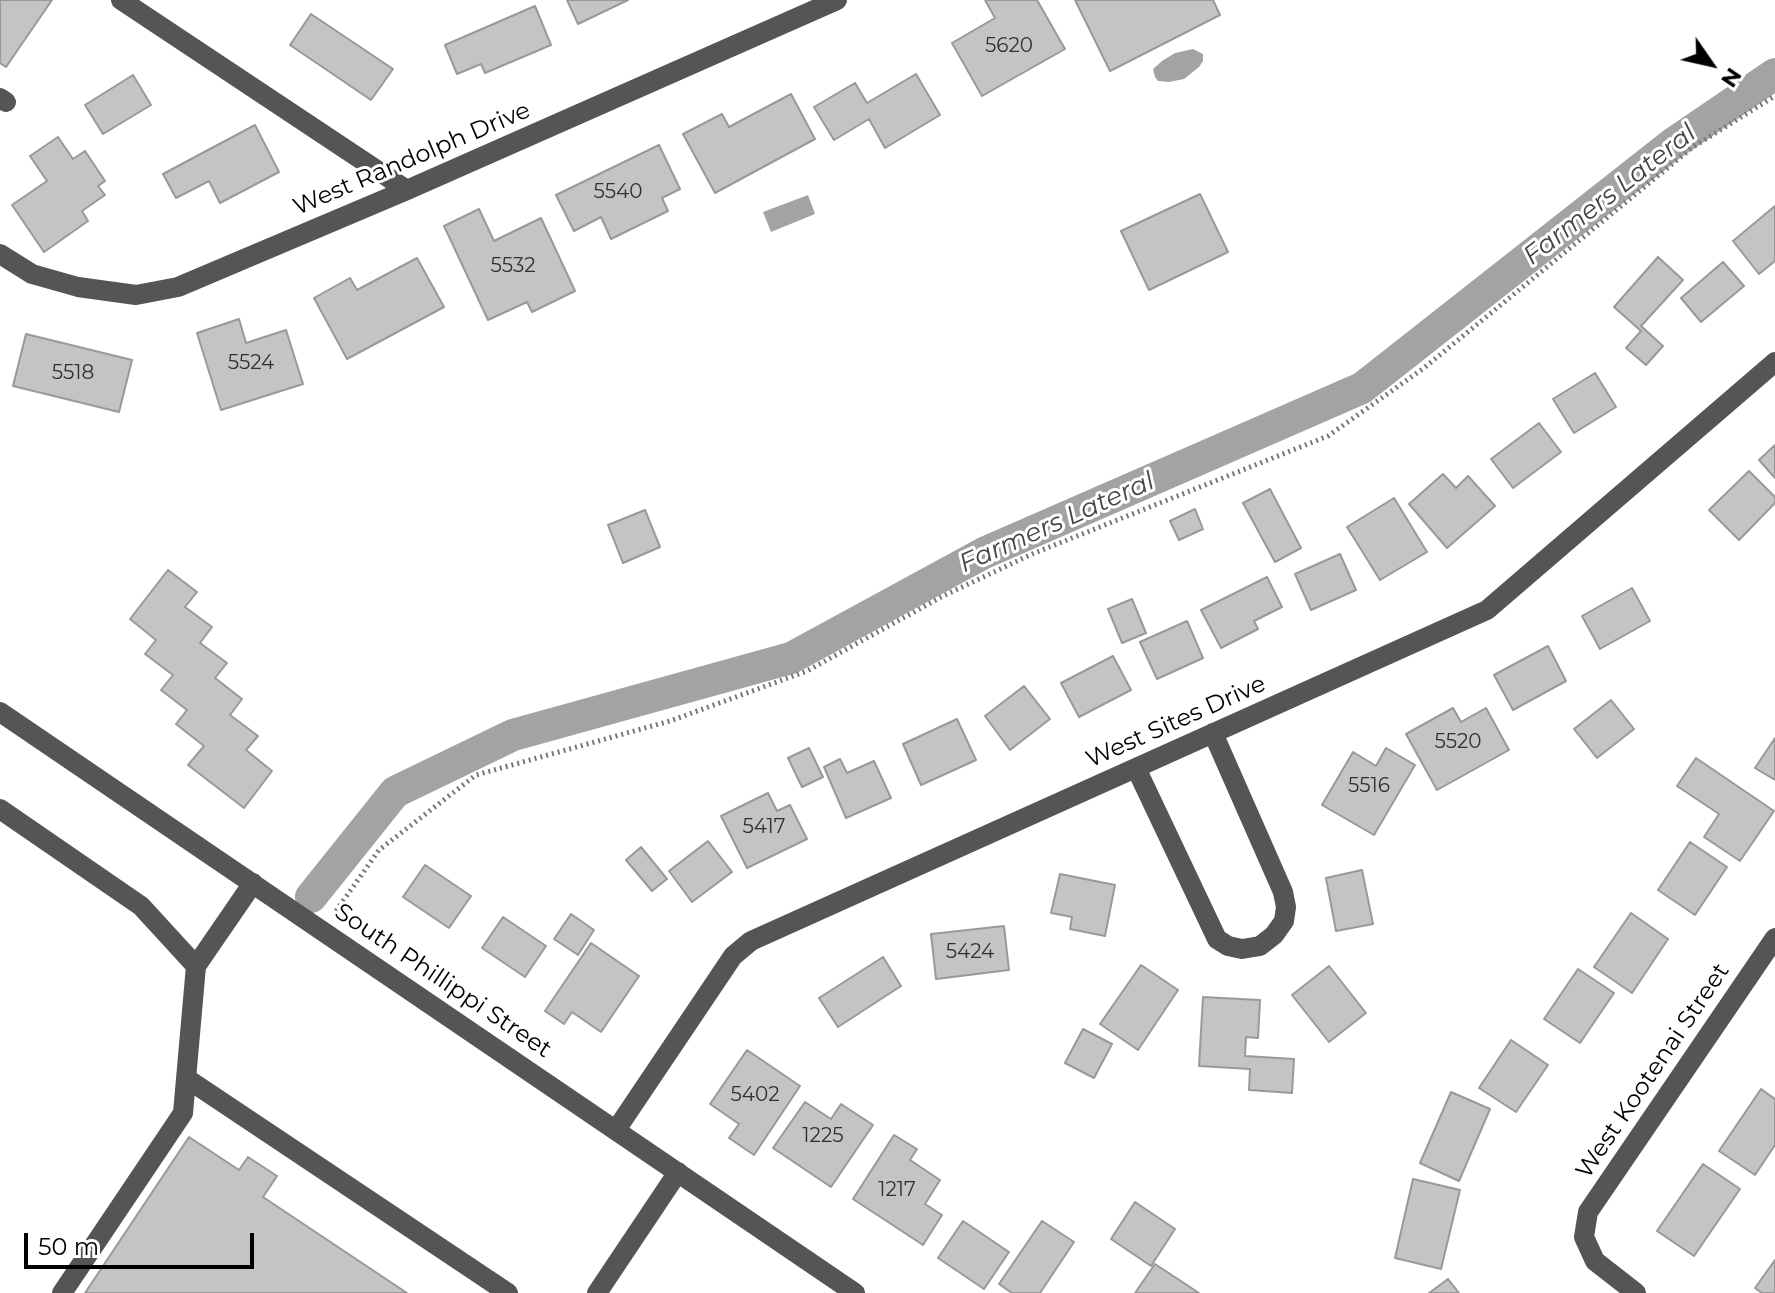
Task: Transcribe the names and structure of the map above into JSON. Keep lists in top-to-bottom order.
{
  "streets": {
    "street": [
      "West Randolph Drive",
      "West Sites Drive",
      "South Phillippi Street",
      "West Kootenai Street"
    ]
  },
  "crossings": [
    ["West Sites Drive", "South Phillippi Street"]
  ],
  "water": ["Farmers Lateral"],
  "house_numbers": [
    "5620",
    "5540",
    "5532",
    "5524",
    "5518",
    "5520",
    "5516",
    "5417",
    "5424",
    "5402",
    "1225",
    "1217"
  ],
  "scale_bar": "50 m",
  "north": "bottom right"
}
